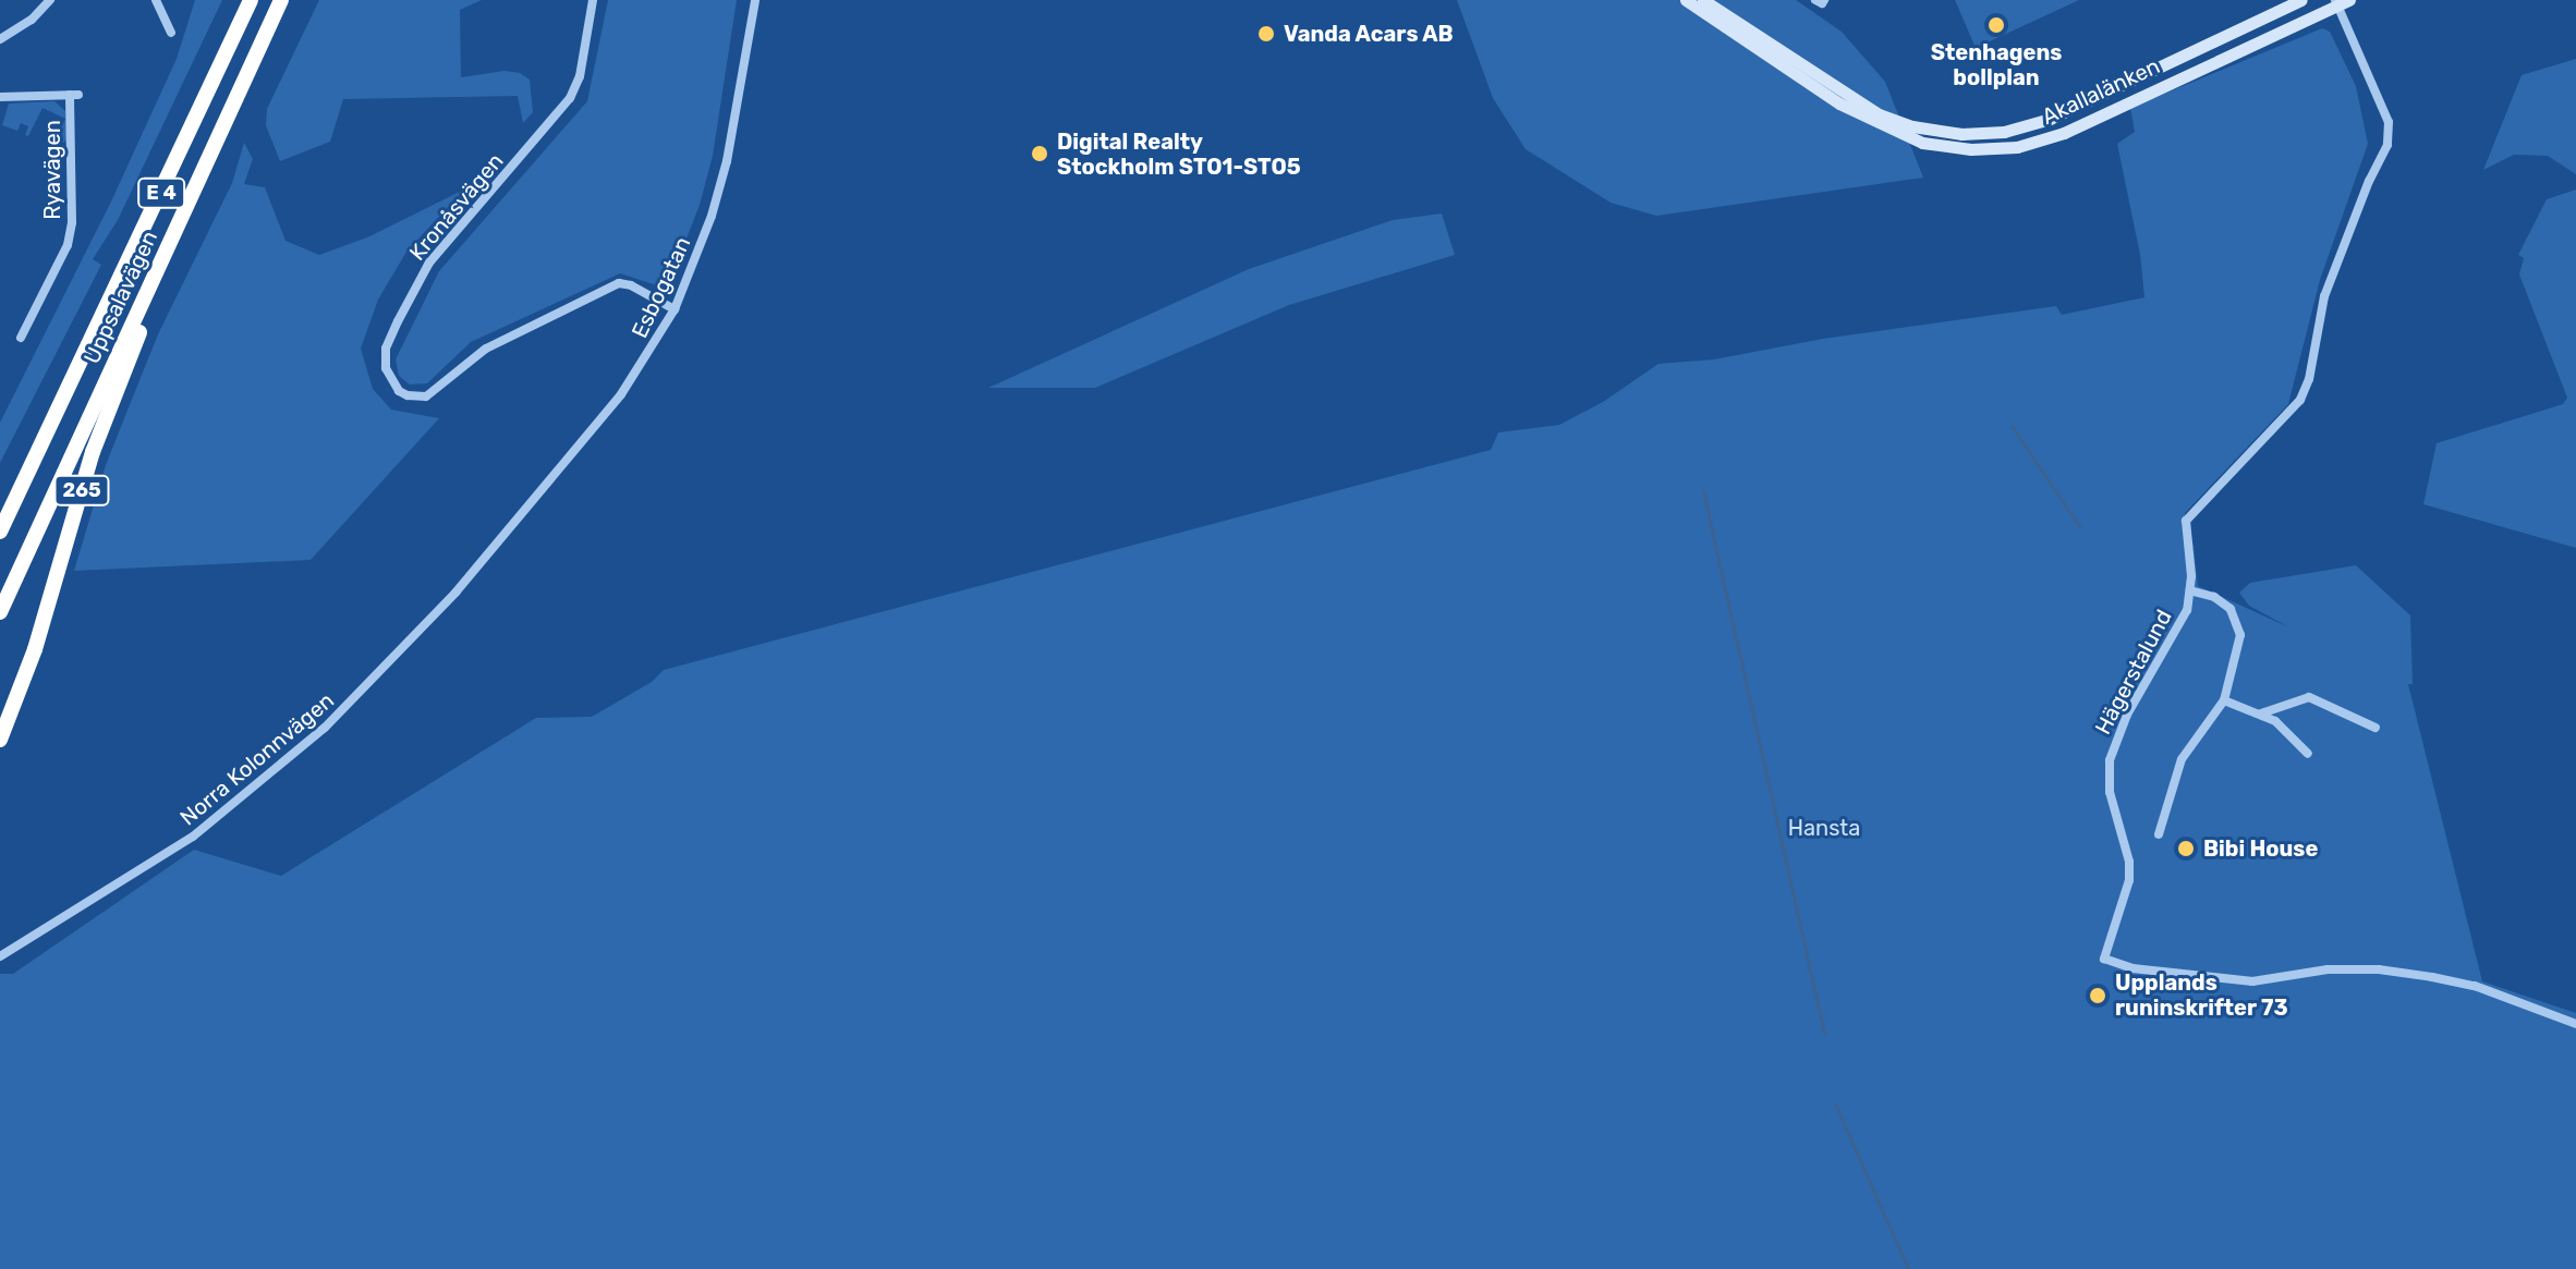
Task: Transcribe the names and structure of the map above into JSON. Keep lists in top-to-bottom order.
{
  "streets": {
    "highway": ["E 4", "Uppsalavägen", "265"],
    "main road": ["Akallalänken"],
    "street": [
      "Ryavägen",
      "Kronåsvägen",
      "Esbogatan",
      "Hägerstalund",
      "Norra Kolonnvägen"
    ]
  },
  "crossings": [
    ["Akallalänken", "Hägerstalund"],
    ["Kronåsvägen", "Esbogatan"],
    ["Esbogatan", "Norra Kolonnvägen"],
    ["Uppsalavägen", "265"]
  ],
  "parks": ["Hansta"],
  "places": [
    "Stenhagens bollplan",
    "Vanda Acars AB",
    "Digital Realty Stockholm STO1-STO5",
    "Bibi House",
    "Upplands runinskrifter 73"
  ]
}
